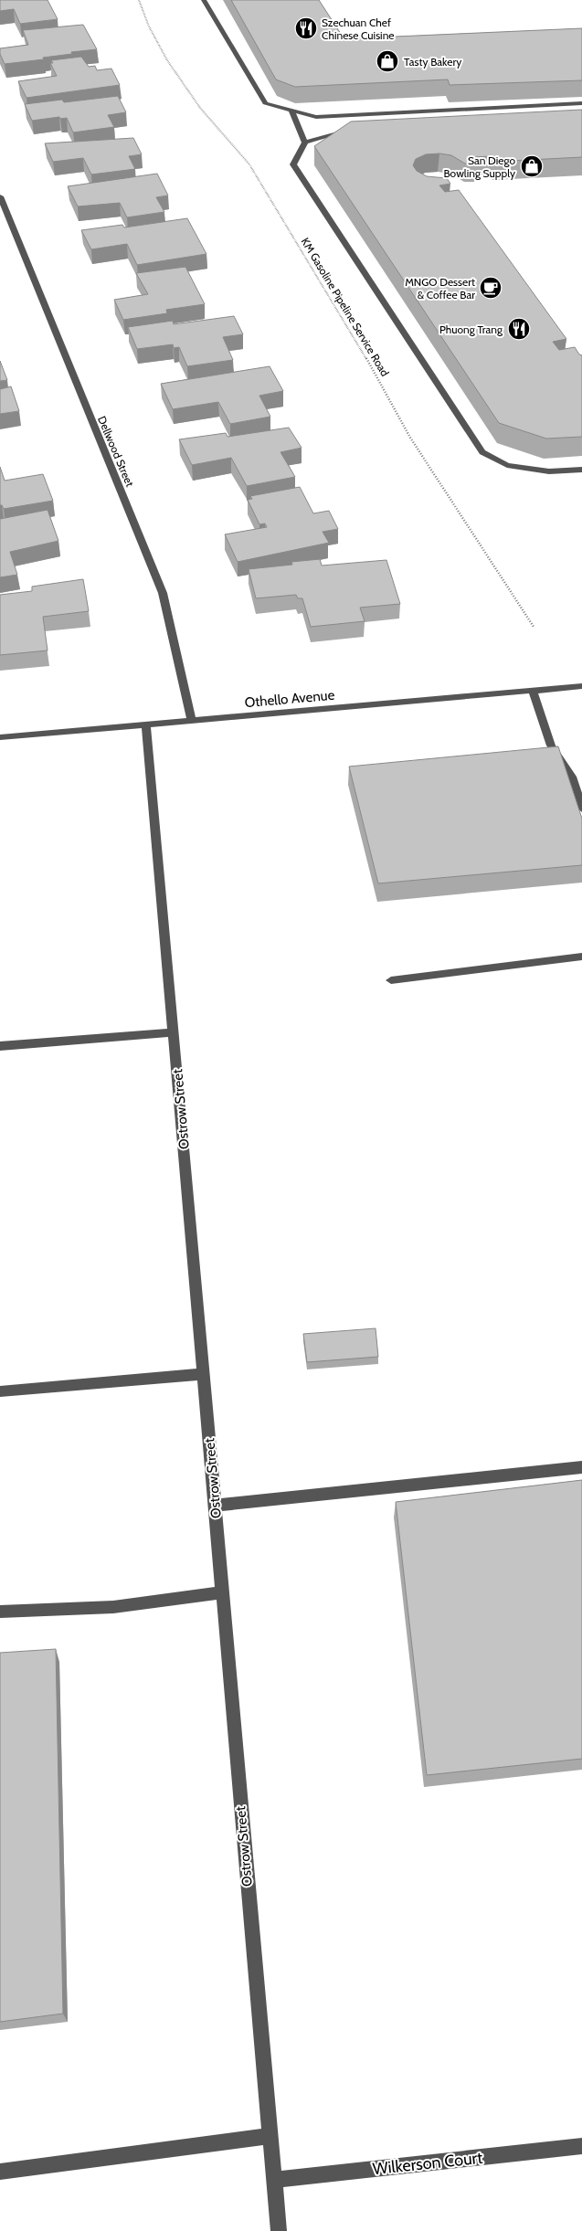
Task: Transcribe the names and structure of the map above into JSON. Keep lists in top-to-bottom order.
{
  "streets": {
    "street": [
      "Dellwood Street",
      "Othello Avenue",
      "Ostrow Street",
      "Wilkerson Court"
    ],
    "path": ["KM Gasoline Pipeline Service Road"]
  },
  "crossings": [
    ["Dellwood Street", "Othello Avenue"],
    ["Othello Avenue", "Ostrow Street"],
    ["Ostrow Street", "Wilkerson Court"]
  ],
  "places": {
    "restaurant": ["Szechuan Chef Chinese Cuisine", "Phuong Trang"],
    "shop": ["Tasty Bakery", "San Diego Bowling Supply"],
    "cafe": ["MNGO Dessert & Coffee Bar"]
  }
}
